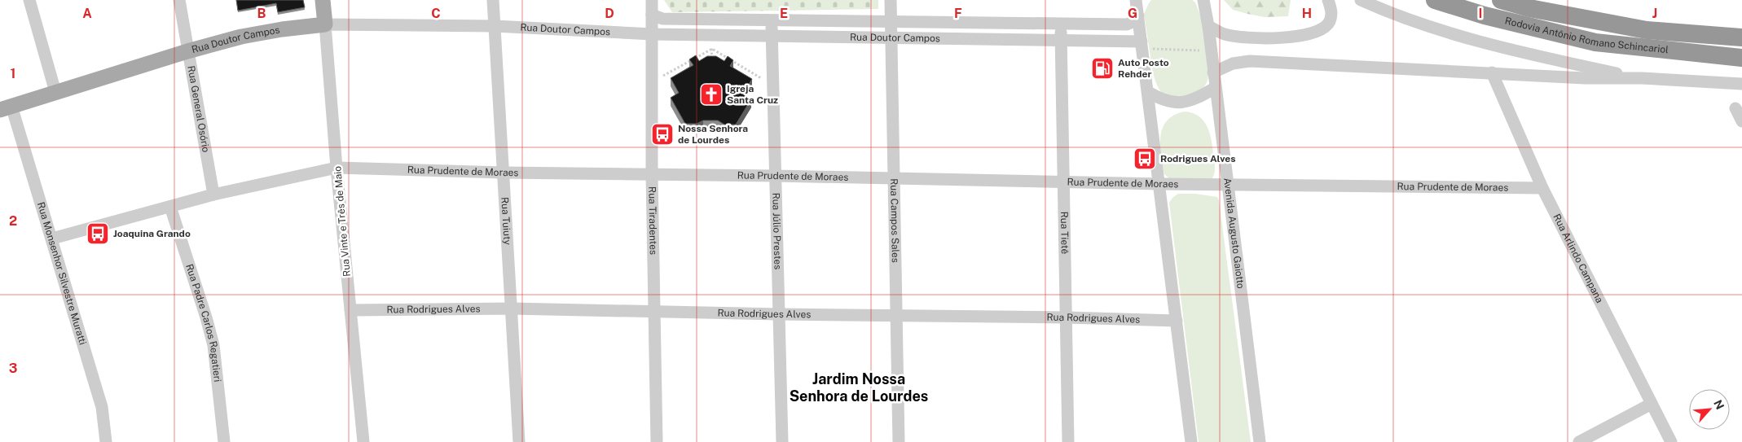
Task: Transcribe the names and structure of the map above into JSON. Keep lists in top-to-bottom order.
{
  "streets": {
    "highway": ["Rodovia Antônio Romano Schincariol"],
    "main road": ["Rua Doutor Campos", "Rua Vinte e Três de Maio"],
    "street": [
      "Rua General Osório",
      "Rua Prudente de Moraes",
      "Rua Campos Sales",
      "Rua Tuiuty",
      "Rua Tiradentes",
      "Rua Júlio Prestes",
      "Rua Tietê",
      "Avenida Augusto Gaiotto",
      "Rua Arlindo Campana",
      "Rua Monsenhor Silvestre Muratti",
      "Rua Rodrigues Alves",
      "Rua Padre Carlos Regatieri"
    ]
  },
  "crossings": [
    ["Rua Doutor Campos", "Rua General Osório"],
    ["Rua Doutor Campos", "Rua Campos Sales"],
    ["Rua Doutor Campos", "Rua Vinte e Três de Maio"],
    ["Rua Doutor Campos", "Rua Tuiuty"],
    ["Rua Doutor Campos", "Rua Tiradentes"],
    ["Rua Doutor Campos", "Rua Júlio Prestes"],
    ["Rua Doutor Campos", "Rua Tietê"],
    ["Rua Doutor Campos", "Rua Monsenhor Silvestre Muratti"],
    ["Rua General Osório", "Rua Prudente de Moraes"],
    ["Rua Prudente de Moraes", "Rua Campos Sales"],
    ["Rua Prudente de Moraes", "Rua Vinte e Três de Maio"],
    ["Rua Prudente de Moraes", "Rua Tuiuty"],
    ["Rua Prudente de Moraes", "Rua Tiradentes"],
    ["Rua Prudente de Moraes", "Rua Júlio Prestes"],
    ["Rua Prudente de Moraes", "Rua Tietê"],
    ["Rua Prudente de Moraes", "Avenida Augusto Gaiotto"],
    ["Rua Prudente de Moraes", "Rua Arlindo Campana"],
    ["Rua Prudente de Moraes", "Rua Monsenhor Silvestre Muratti"],
    ["Rua Prudente de Moraes", "Rua Padre Carlos Regatieri"],
    ["Rua Campos Sales", "Rua Rodrigues Alves"],
    ["Rua Vinte e Três de Maio", "Rua Rodrigues Alves"],
    ["Rua Tuiuty", "Rua Rodrigues Alves"],
    ["Rua Tiradentes", "Rua Rodrigues Alves"],
    ["Rua Júlio Prestes", "Rua Rodrigues Alves"],
    ["Rua Tietê", "Rua Rodrigues Alves"]
  ],
  "districts": ["Jardim Nossa Senhora de Lourdes"],
  "places": {
    "fuel station": ["Auto Posto Rehder"],
    "church": ["Igreja Santa Cruz"],
    "bus stop": ["Nossa Senhora de Lourdes", "Rodrigues Alves", "Joaquina Grando"]
  },
  "north": "top right",
  "grid": {
    "columns": [
      "A",
      "B",
      "C",
      "D",
      "E",
      "F",
      "G",
      "H",
      "I",
      "J"
    ],
    "rows": ["1", "2", "3"]
  }
}
